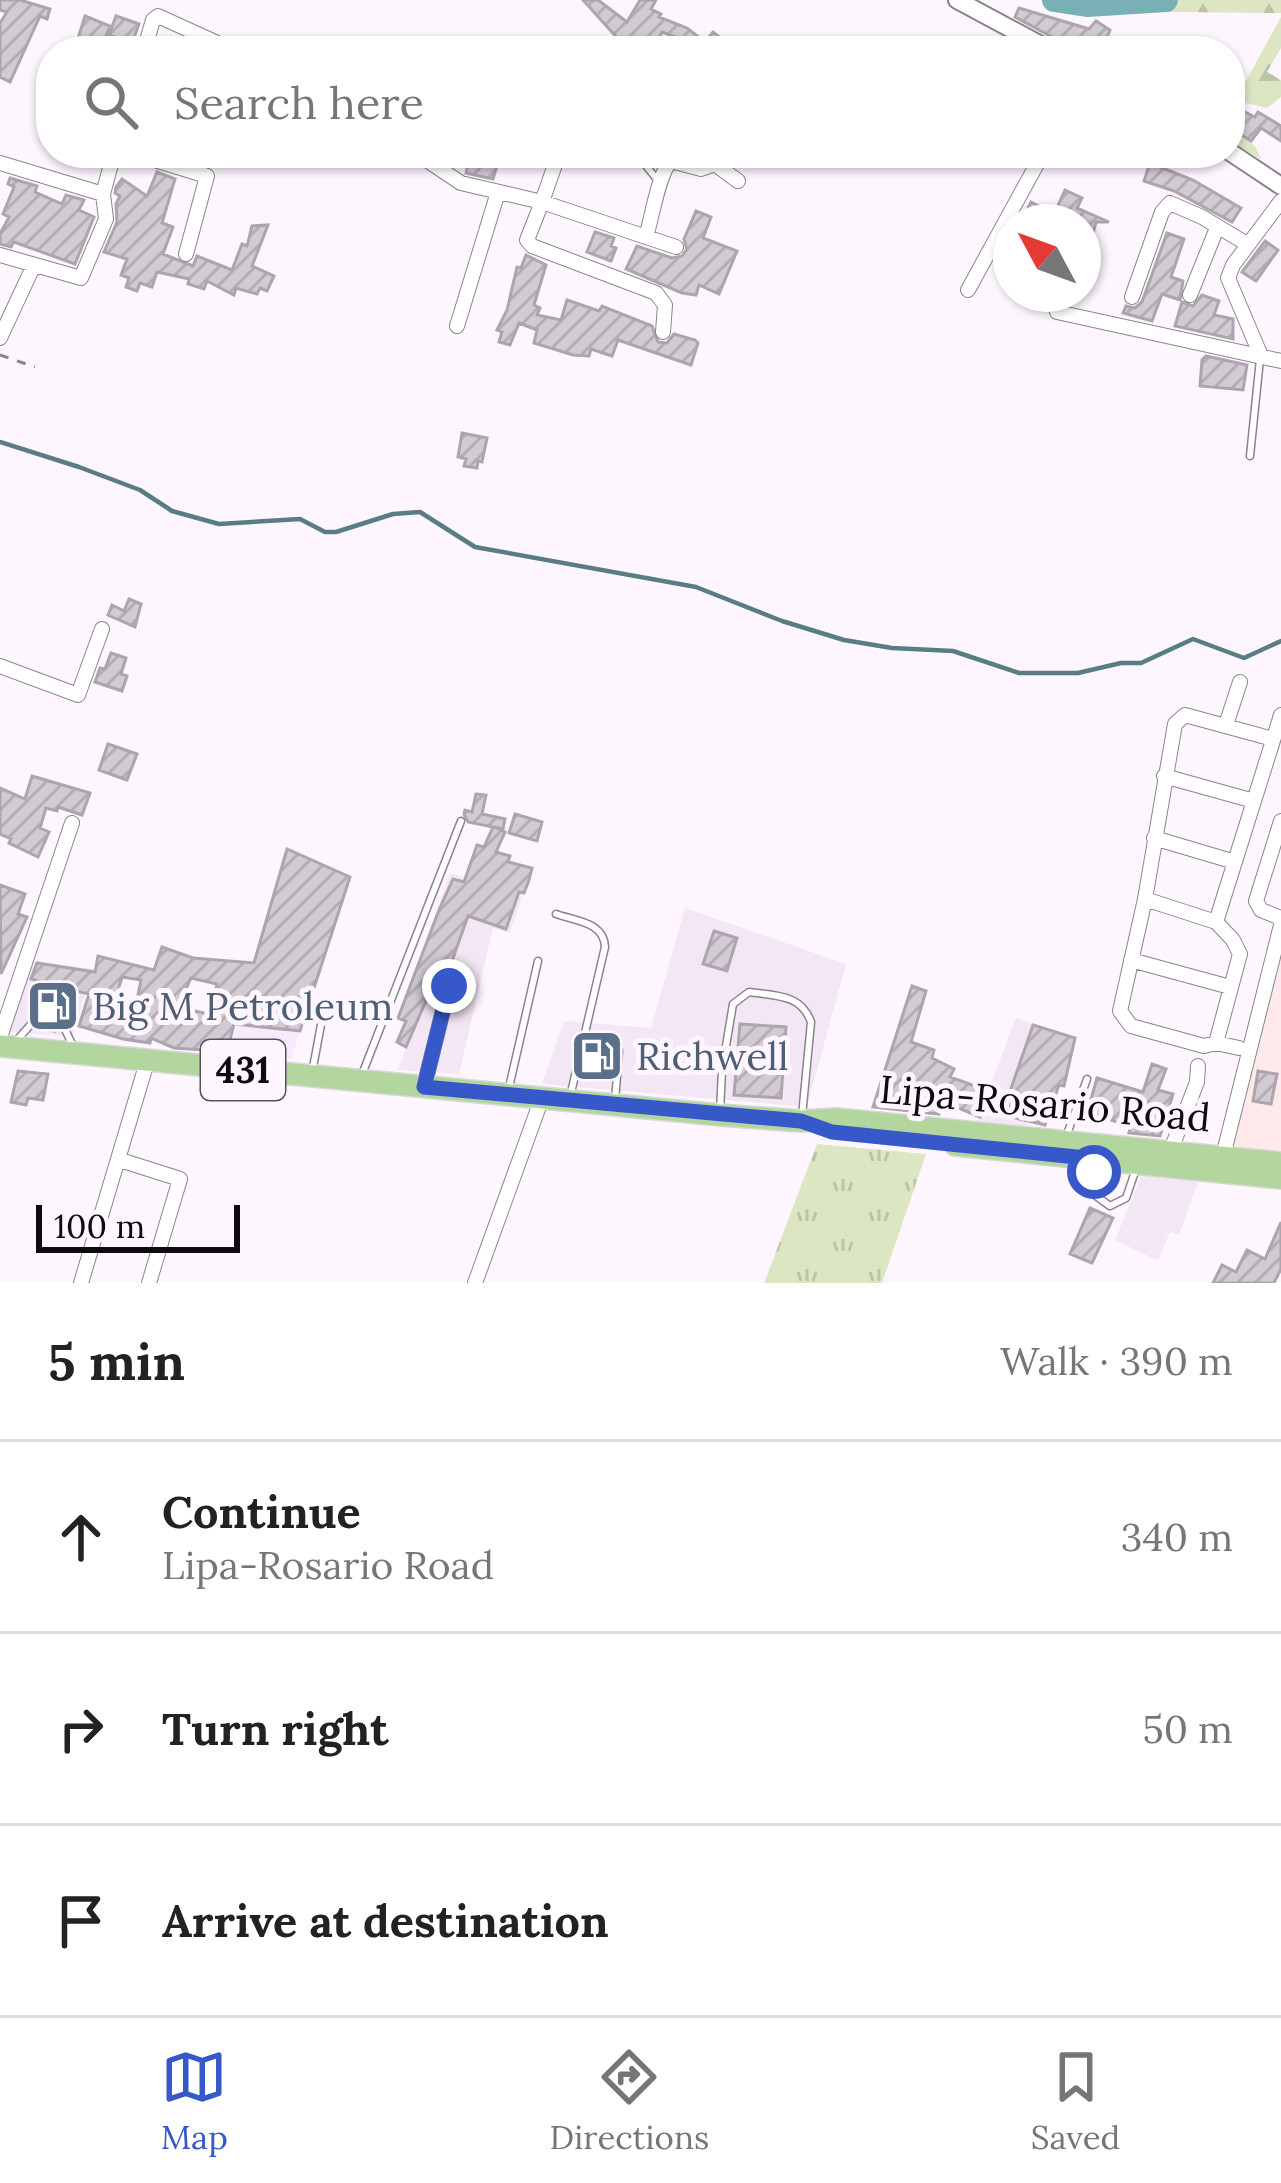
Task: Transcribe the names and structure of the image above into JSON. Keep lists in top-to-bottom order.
{
  "streets": {
    "main road": ["431", "Lipa-Rosario Road"]
  },
  "places": {
    "fuel station": ["Big M Petroleum", "Richwell"]
  },
  "scale_bar": "100 m",
  "north": "top left",
  "page": {
    "search": "Search here",
    "scale": "100 m",
    "heading": ["5 min", "Walk · 390 m"],
    "list": [
      ["Continue", "Lipa-Rosario Road", "340 m"],
      ["Turn right", "50 m"],
      "Arrive at destination"
    ],
    "nav": ["Map", "Directions", "Saved"]
  }
}
